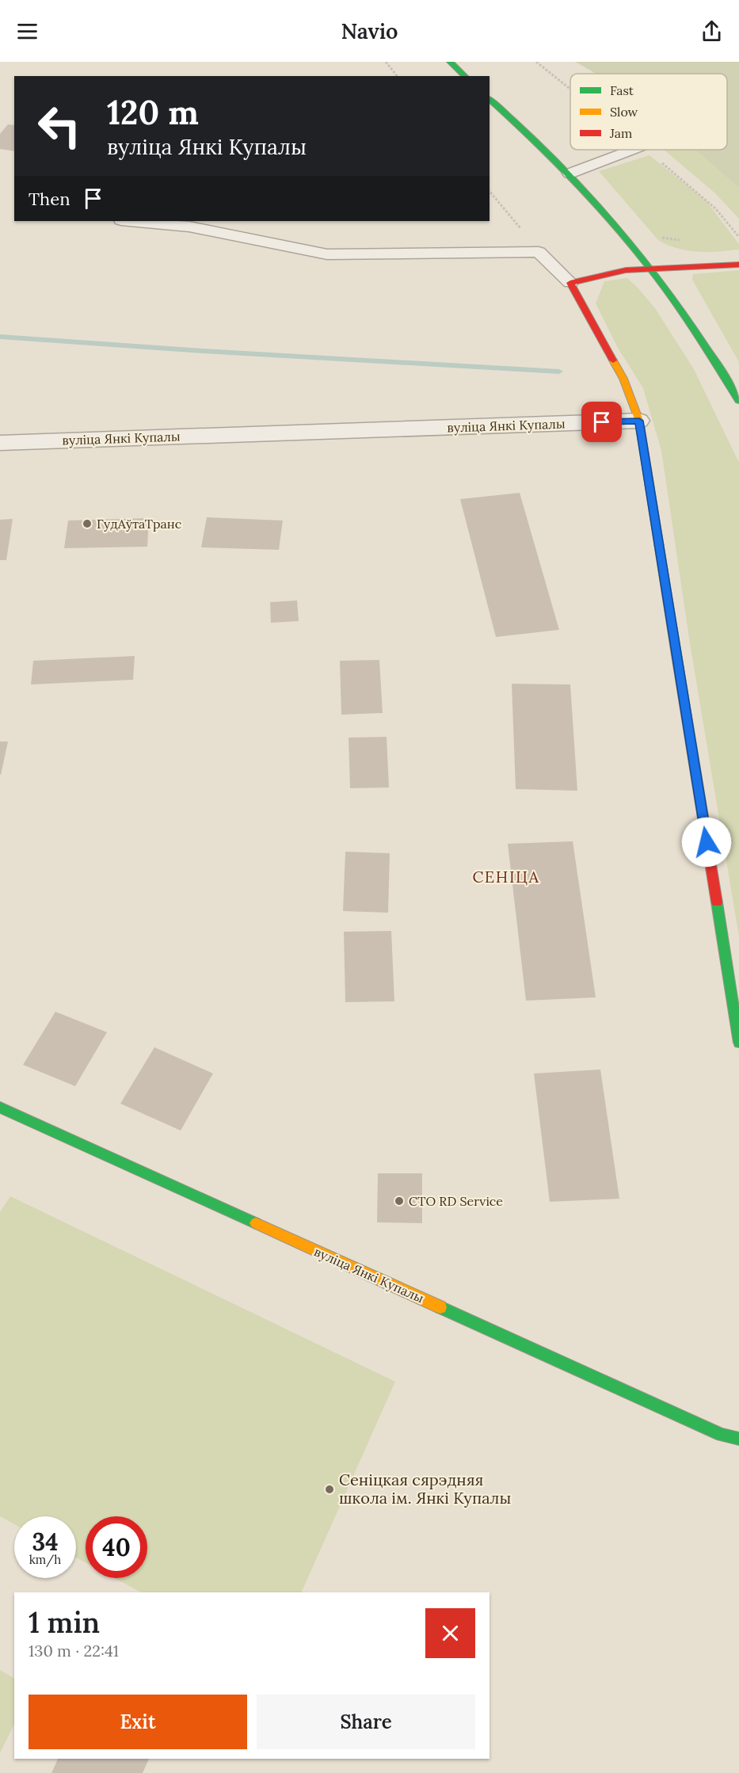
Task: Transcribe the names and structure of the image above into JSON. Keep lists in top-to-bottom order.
{
  "streets": {
    "street": ["вуліца Янкі Купалы"]
  },
  "districts": ["СЕНІЦА"],
  "places": ["ГудАўтаТранс", "СТО RD Service", "Сеніцкая сярэдняя школа ім. Янкі Купалы"],
  "legend": ["Fast", "Slow", "Jam"],
  "page": {
    "header": "Navio",
    "turn": ["120 m", "вуліца Янкі Купалы"],
    "then": "Then",
    "speed": "34 km/h",
    "limit": "40",
    "heading": ["1 min", "130 m · 22:41"],
    "buttons": ["Exit", "Share"]
  }
}
